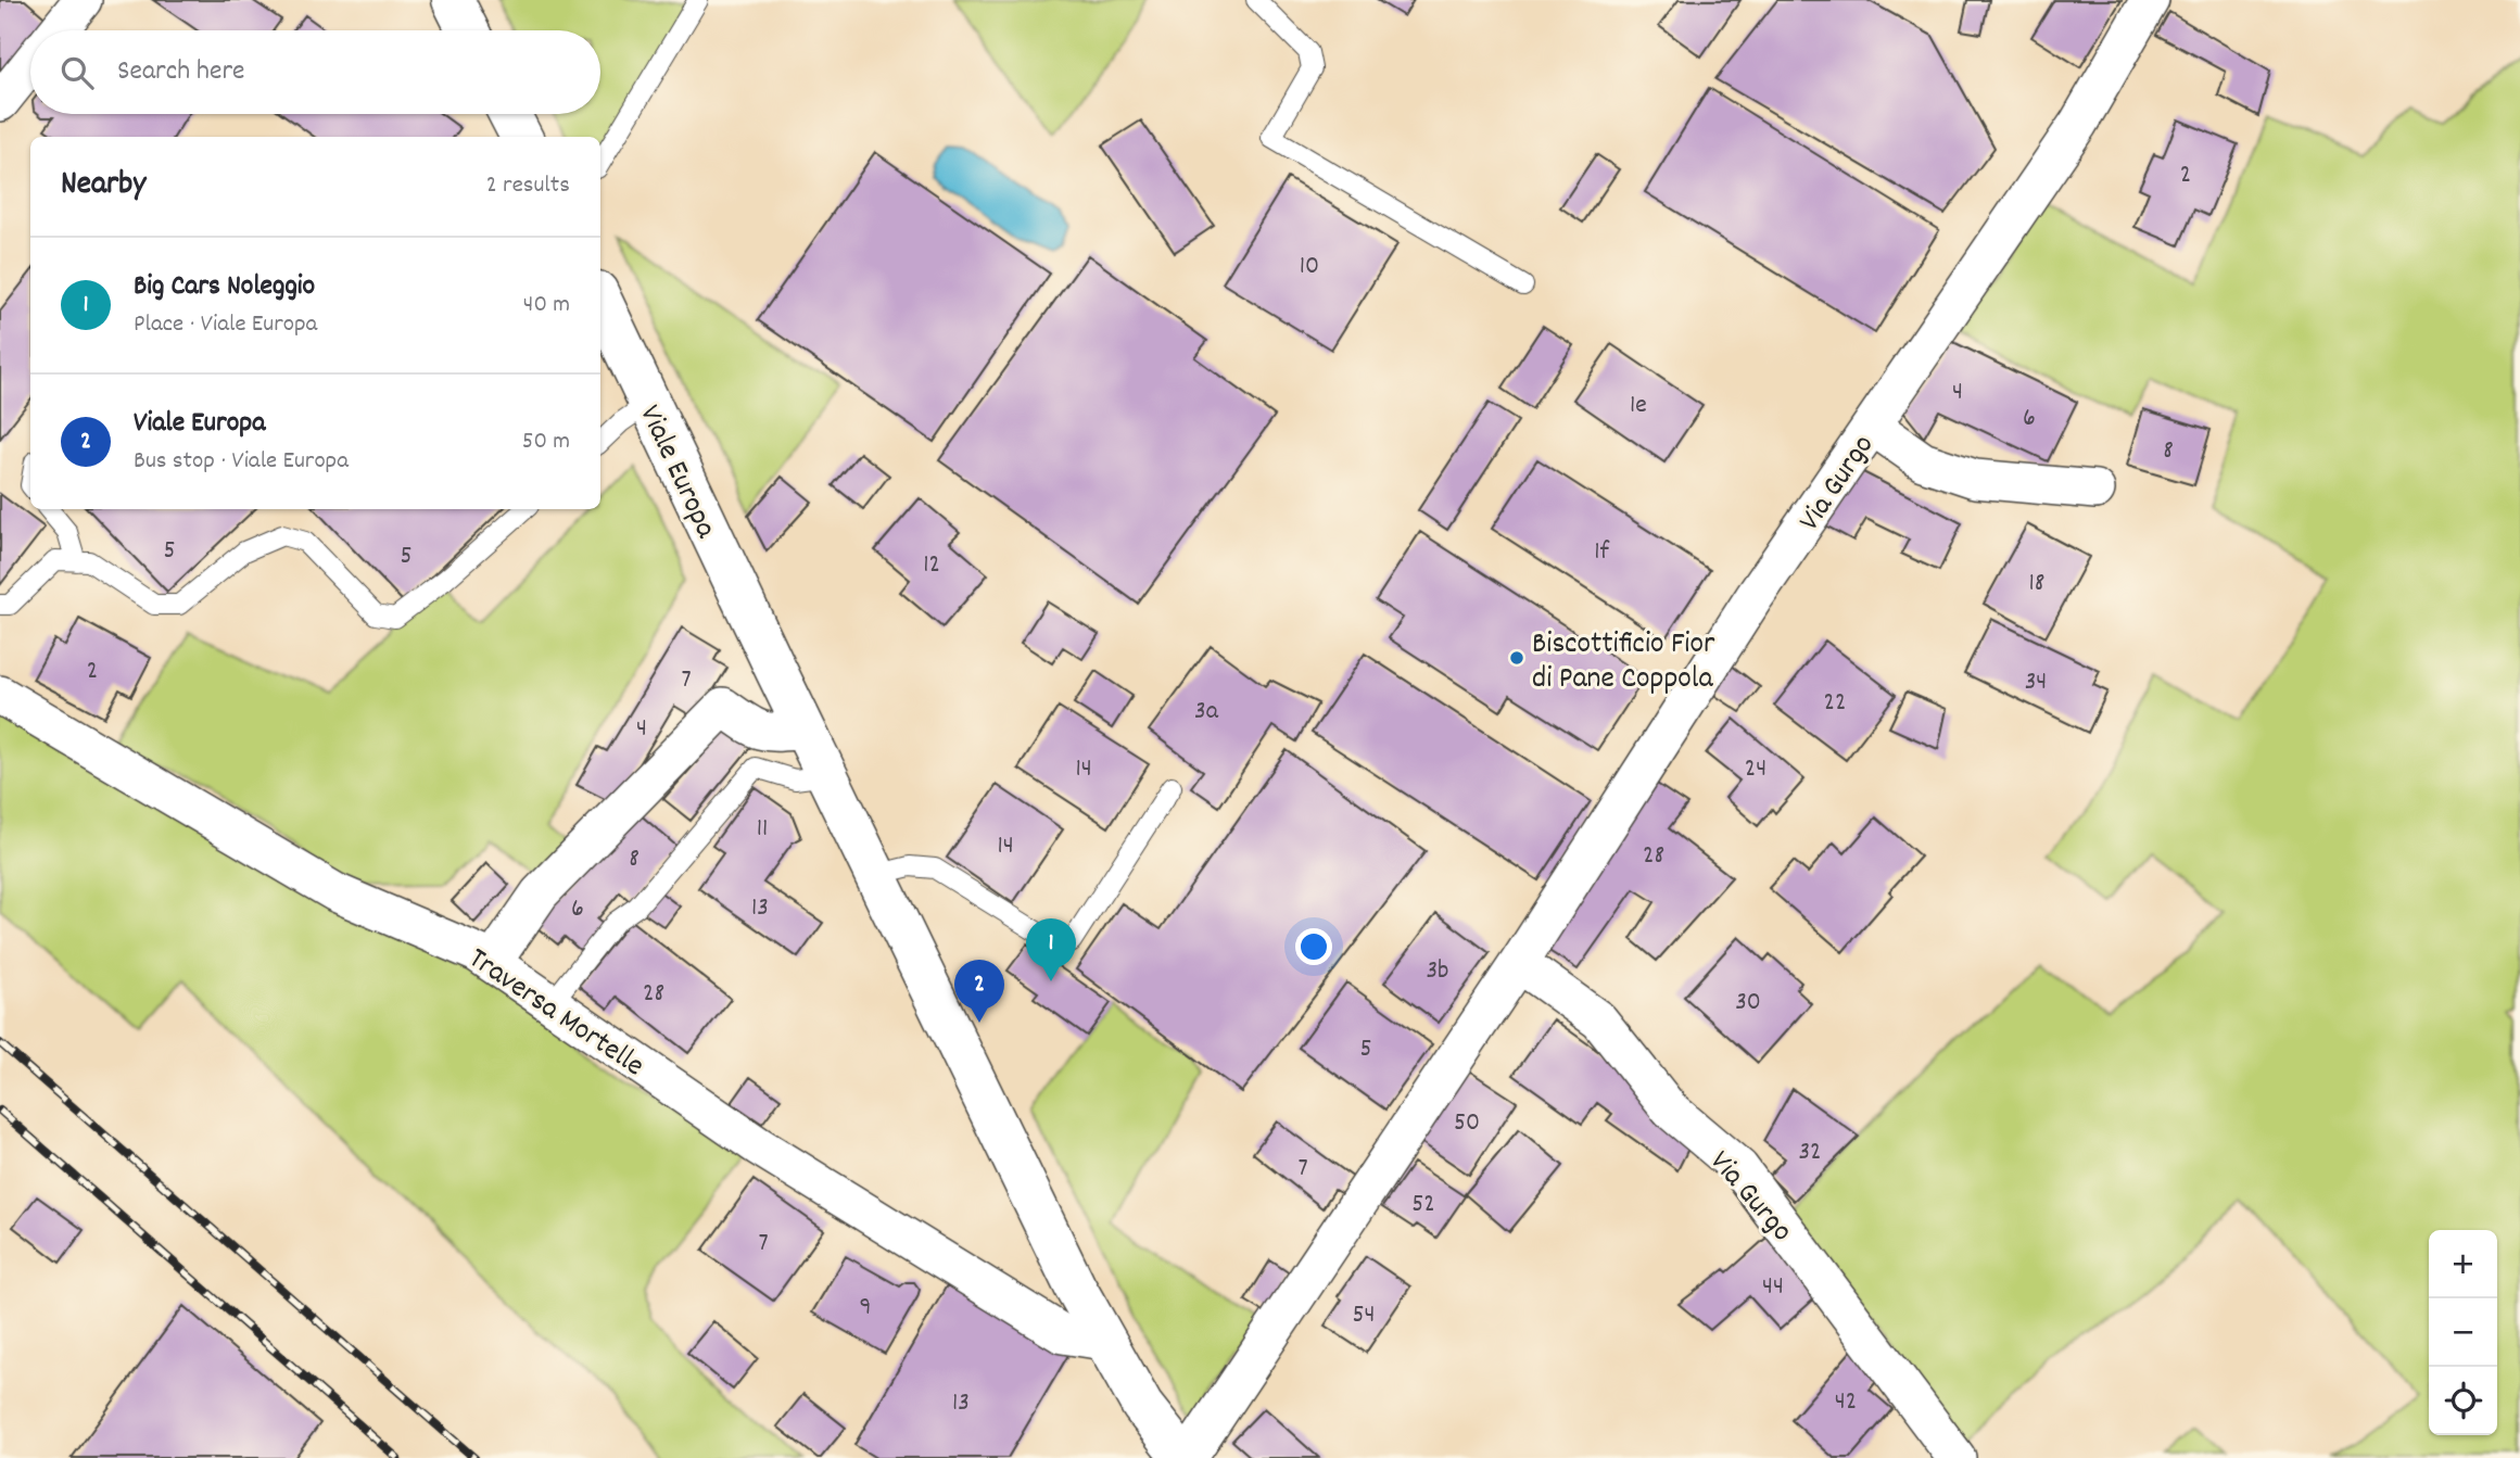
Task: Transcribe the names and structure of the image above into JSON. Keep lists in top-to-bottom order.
{
  "streets": {
    "street": ["Viale Europa", "Via Gurgo", "Traversa Mortelle"]
  },
  "crossings": [
    ["Viale Europa", "Via Gurgo"],
    ["Viale Europa", "Traversa Mortelle"]
  ],
  "places": ["Biscottificio Fior di Pane Coppola"],
  "house_numbers": [
    "2",
    "10",
    "4",
    "1e",
    "6",
    "8",
    "5",
    "1f",
    "5",
    "12",
    "18",
    "2",
    "7",
    "34",
    "22",
    "3a",
    "4",
    "14",
    "24",
    "11",
    "14",
    "28",
    "8",
    "13",
    "6",
    "3b",
    "28",
    "30",
    "5",
    "50",
    "32",
    "7",
    "52",
    "7",
    "44",
    "9",
    "54",
    "42",
    "13"
  ],
  "page": {
    "search": "Search here",
    "heading": ["Nearby", "2 results"],
    "list": [
      {
        "mark": "1",
        "name": "Big Cars Noleggio",
        "note": "Place · Viale Europa",
        "value": "40 m"
      },
      {
        "mark": "2",
        "name": "Viale Europa",
        "note": "Bus stop · Viale Europa",
        "value": "50 m"
      }
    ],
    "pins": ["1", "2"],
    "map_buttons": ["+", "−"]
  }
}
